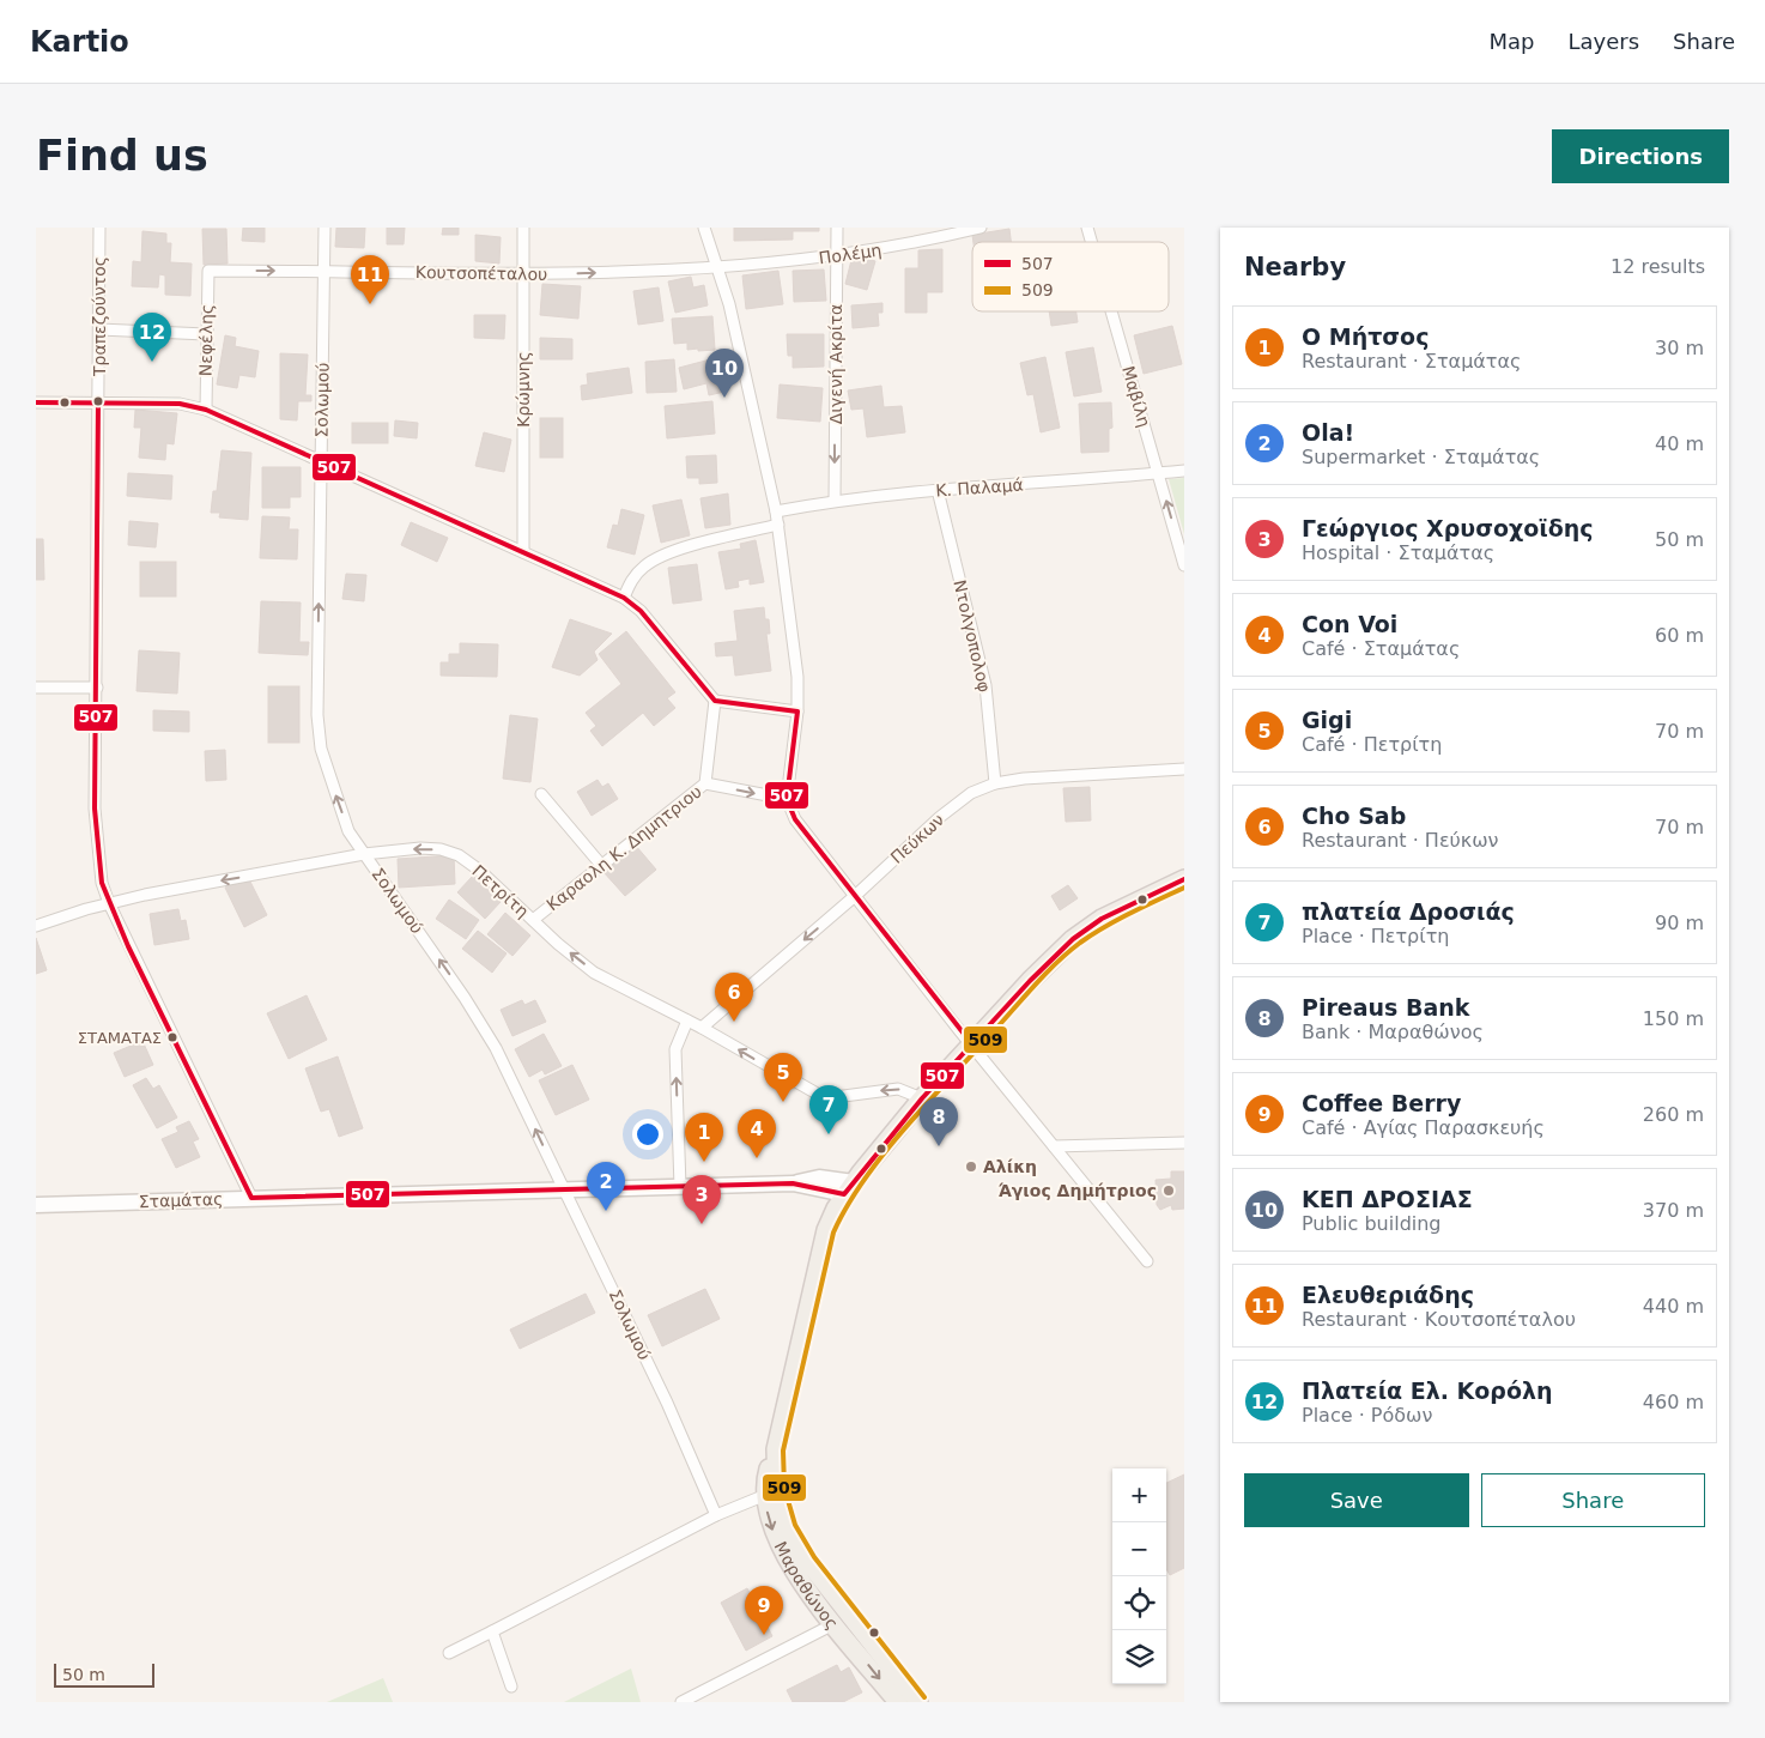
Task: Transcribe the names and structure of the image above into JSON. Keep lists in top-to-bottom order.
{
  "streets": {
    "main road": ["Μαραθώνος"],
    "street": [
      "Πολέμη",
      "Κουτσοπέταλου",
      "Τραπεζούντος",
      "Νεφέλης",
      "Διγενή Ακρίτα",
      "Κρώμνης",
      "Μαβίλη",
      "Σολωμού",
      "Κ. Παλαμά",
      "Ντολγοπολοφ",
      "Πεύκων",
      "Καραολη Κ. Δημητριου",
      "Πετρίτη",
      "Σταμάτας"
    ]
  },
  "crossings": [
    ["Πολέμη", "Κουτσοπέταλου"],
    ["Πολέμη", "Διγενή Ακρίτα"],
    ["Κουτσοπέταλου", "Νεφέλης"],
    ["Κουτσοπέταλου", "Κρώμνης"],
    ["Κουτσοπέταλου", "Σολωμού"],
    ["Τραπεζούντος", "Πετρίτη"],
    ["Τραπεζούντος", "Σταμάτας"],
    ["Διγενή Ακρίτα", "Κ. Παλαμά"],
    ["Μαβίλη", "Κ. Παλαμά"],
    ["Σολωμού", "Πετρίτη"],
    ["Σολωμού", "Σταμάτας"],
    ["Κ. Παλαμά", "Ντολγοπολοφ"],
    ["Ντολγοπολοφ", "Πεύκων"],
    ["Πεύκων", "Πετρίτη"],
    ["Καραολη Κ. Δημητριου", "Πετρίτη"],
    ["Πετρίτη", "Μαραθώνος"],
    ["Σταμάτας", "Μαραθώνος"]
  ],
  "one_way": [
    "Κουτσοπέταλου",
    "Μαβίλη",
    "Σολωμού",
    "Πεύκων",
    "Πετρίτη"
  ],
  "places": ["ΣΤΑΜΑΤΑΣ", "Αλίκη", "Άγιος Δημήτριος"],
  "lines": ["transit line 507", "transit line 509"],
  "legend": ["507", "509"],
  "scale_bar": "50 m",
  "page": {
    "header": "Kartio",
    "nav": ["Map", "Layers", "Share"],
    "buttons": [
      "Directions",
      ["Save", "Share"]
    ],
    "title": "Find us",
    "heading": ["Nearby", "12 results"],
    "pins": [
      "11",
      "12",
      "10",
      "6",
      "5",
      "7",
      "8",
      "4",
      "1",
      "2",
      "3",
      "9"
    ],
    "list": [
      {
        "mark": "1",
        "name": "Ο Μήτσος",
        "note": "Restaurant · Σταμάτας",
        "value": "30 m"
      },
      {
        "mark": "2",
        "name": "Ola!",
        "note": "Supermarket · Σταμάτας",
        "value": "40 m"
      },
      {
        "mark": "3",
        "name": "Γεώργιος Χρυσοχοϊδης",
        "note": "Hospital · Σταμάτας",
        "value": "50 m"
      },
      {
        "mark": "4",
        "name": "Con Voi",
        "note": "Café · Σταμάτας",
        "value": "60 m"
      },
      {
        "mark": "5",
        "name": "Gigi",
        "note": "Café · Πετρίτη",
        "value": "70 m"
      },
      {
        "mark": "6",
        "name": "Cho Sab",
        "note": "Restaurant · Πεύκων",
        "value": "70 m"
      },
      {
        "mark": "7",
        "name": "πλατεία Δροσιάς",
        "note": "Place · Πετρίτη",
        "value": "90 m"
      },
      {
        "mark": "8",
        "name": "Pireaus Bank",
        "note": "Bank · Μαραθώνος",
        "value": "150 m"
      },
      {
        "mark": "9",
        "name": "Coffee Berry",
        "note": "Café · Αγίας Παρασκευής",
        "value": "260 m"
      },
      {
        "mark": "10",
        "name": "ΚΕΠ ΔΡΟΣΙΑΣ",
        "note": "Public building",
        "value": "370 m"
      },
      {
        "mark": "11",
        "name": "Ελευθεριάδης",
        "note": "Restaurant · Κουτσοπέταλου",
        "value": "440 m"
      },
      {
        "mark": "12",
        "name": "Πλατεία Ελ. Κορόλη",
        "note": "Place · Ρόδων",
        "value": "460 m"
      }
    ],
    "map_buttons": ["+", "−"],
    "scale": "50 m"
  }
}
